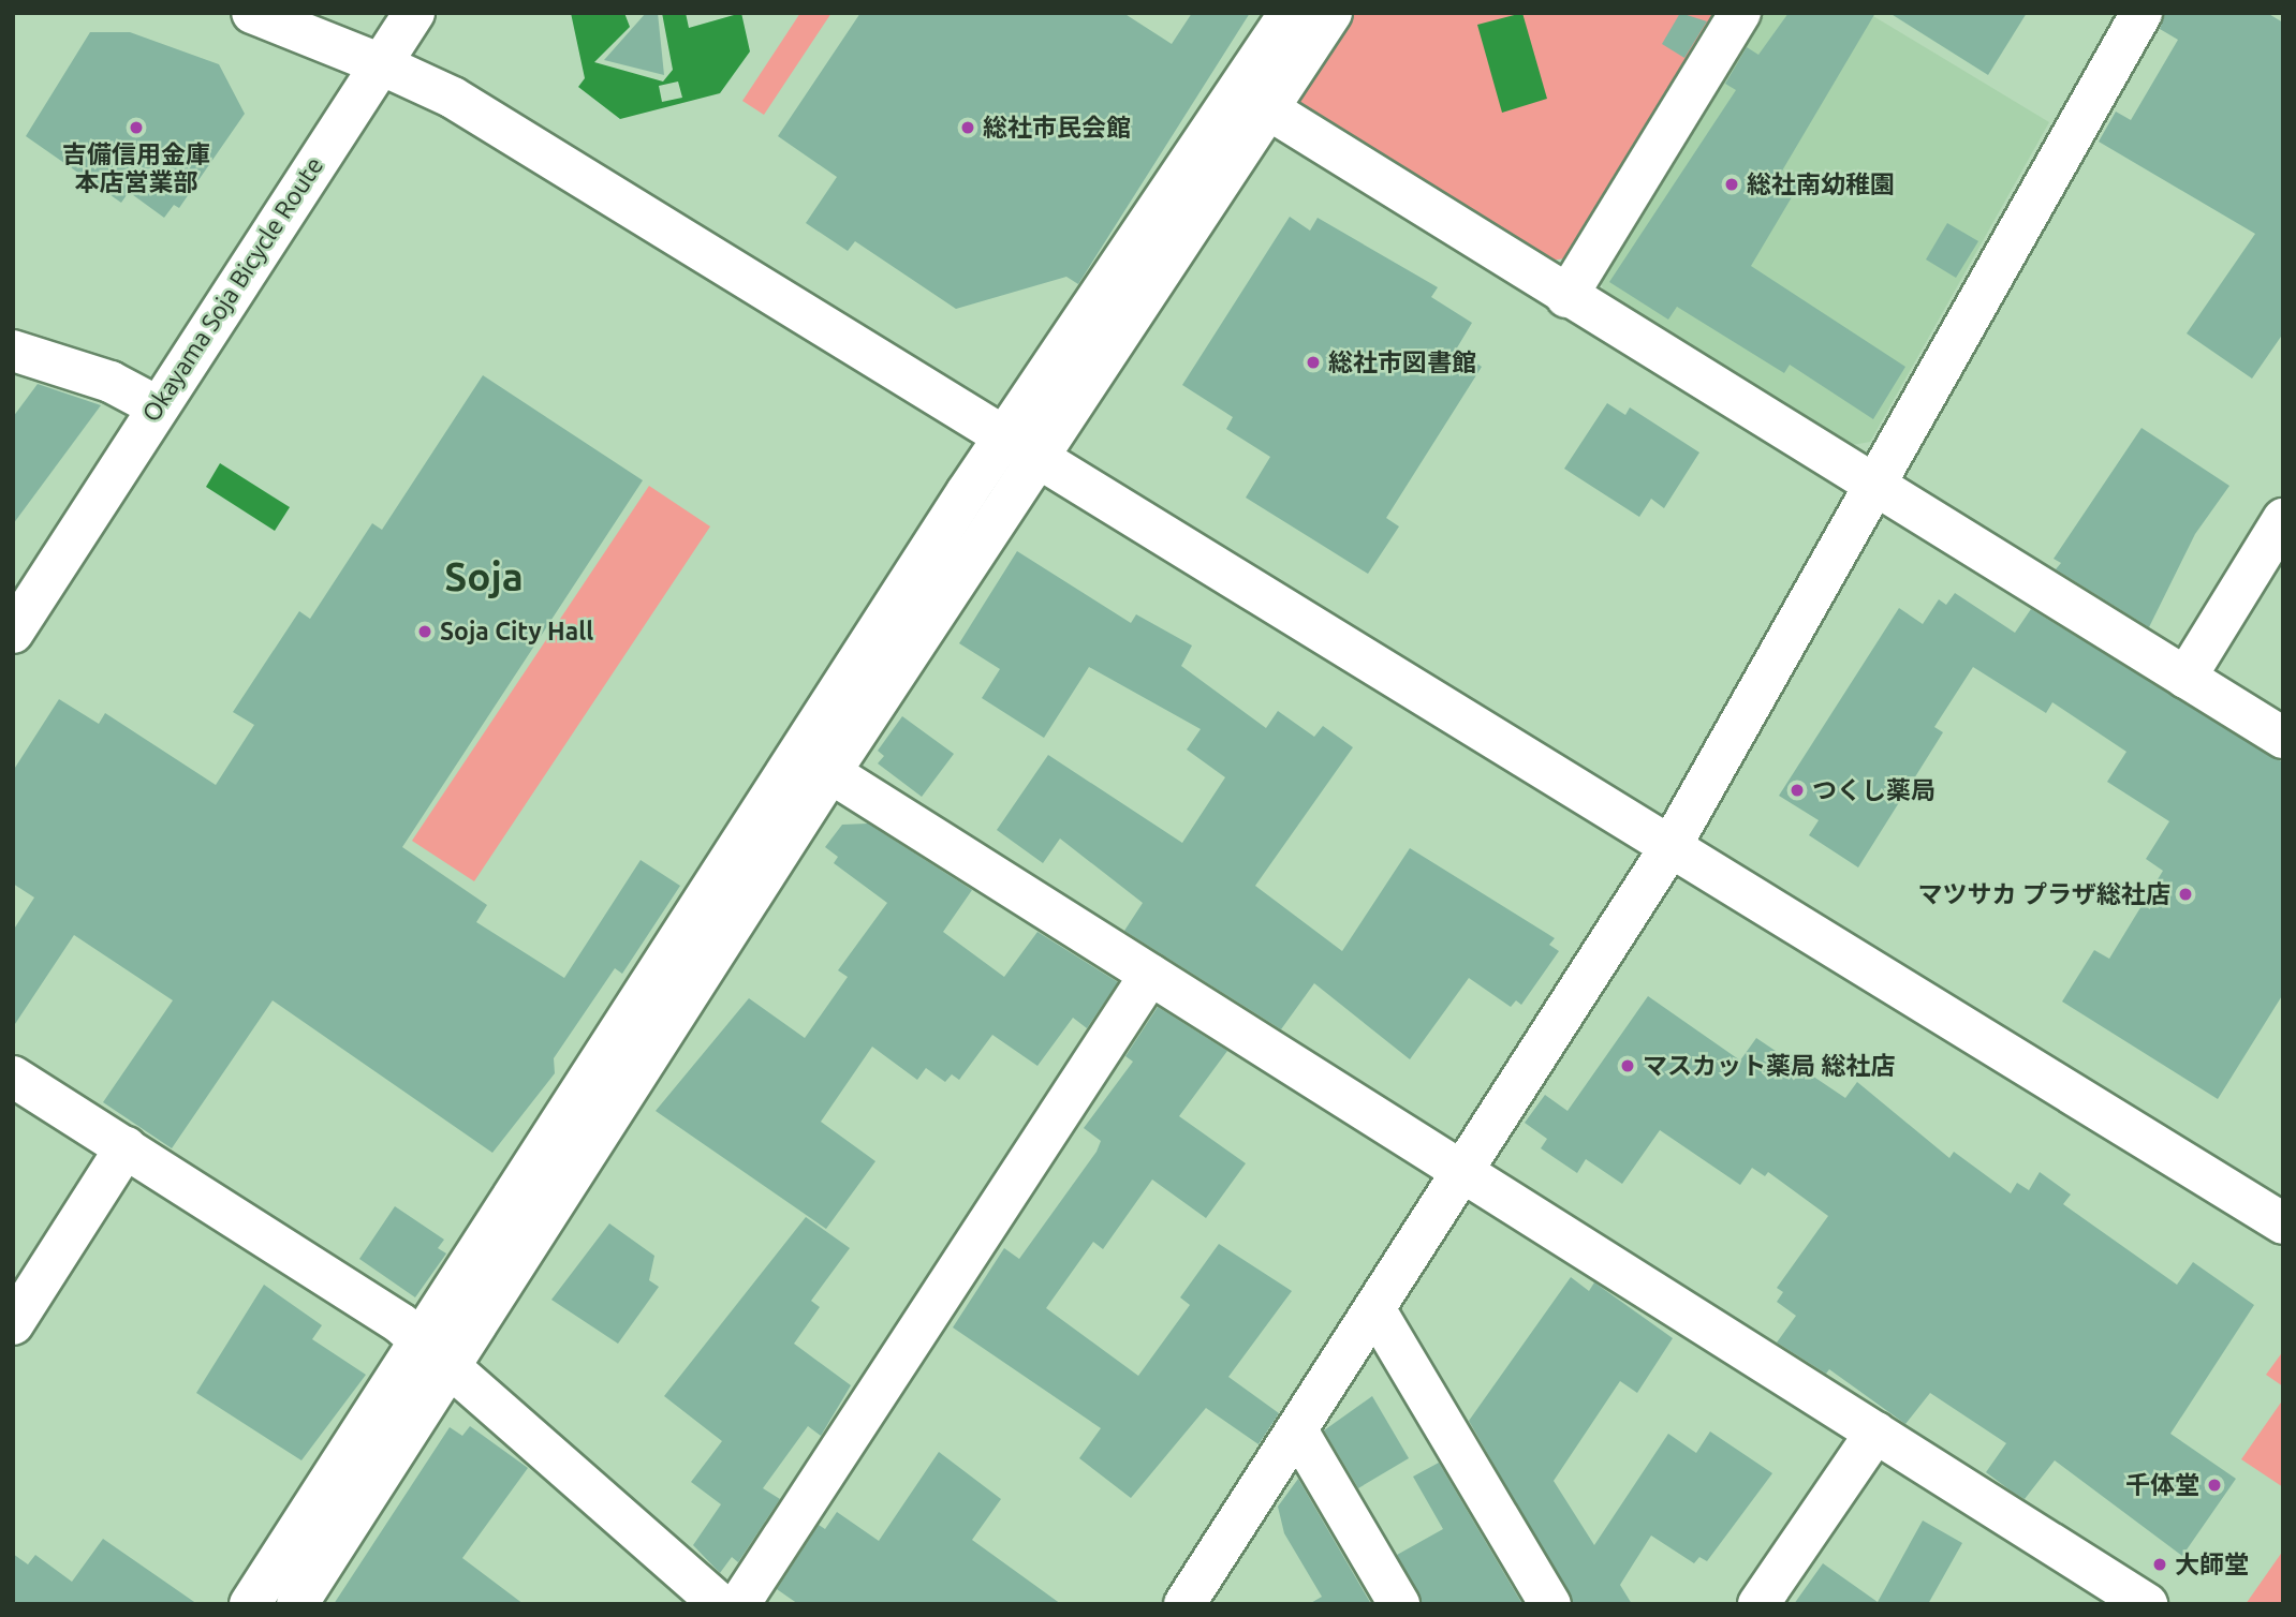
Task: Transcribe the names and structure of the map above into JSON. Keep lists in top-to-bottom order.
{
  "streets": {
    "street": ["Okayama Soja Bicycle Route"]
  },
  "districts": ["Soja"],
  "places": [
    "吉備信用金庫 本店営業部",
    "総社市民会館",
    "総社南幼稚園",
    "総社市図書館",
    "Soja City Hall",
    "つくし薬局",
    "マツサカ プラザ総社店",
    "マスカット薬局 総社店",
    "千体堂",
    "大師堂"
  ]
}
